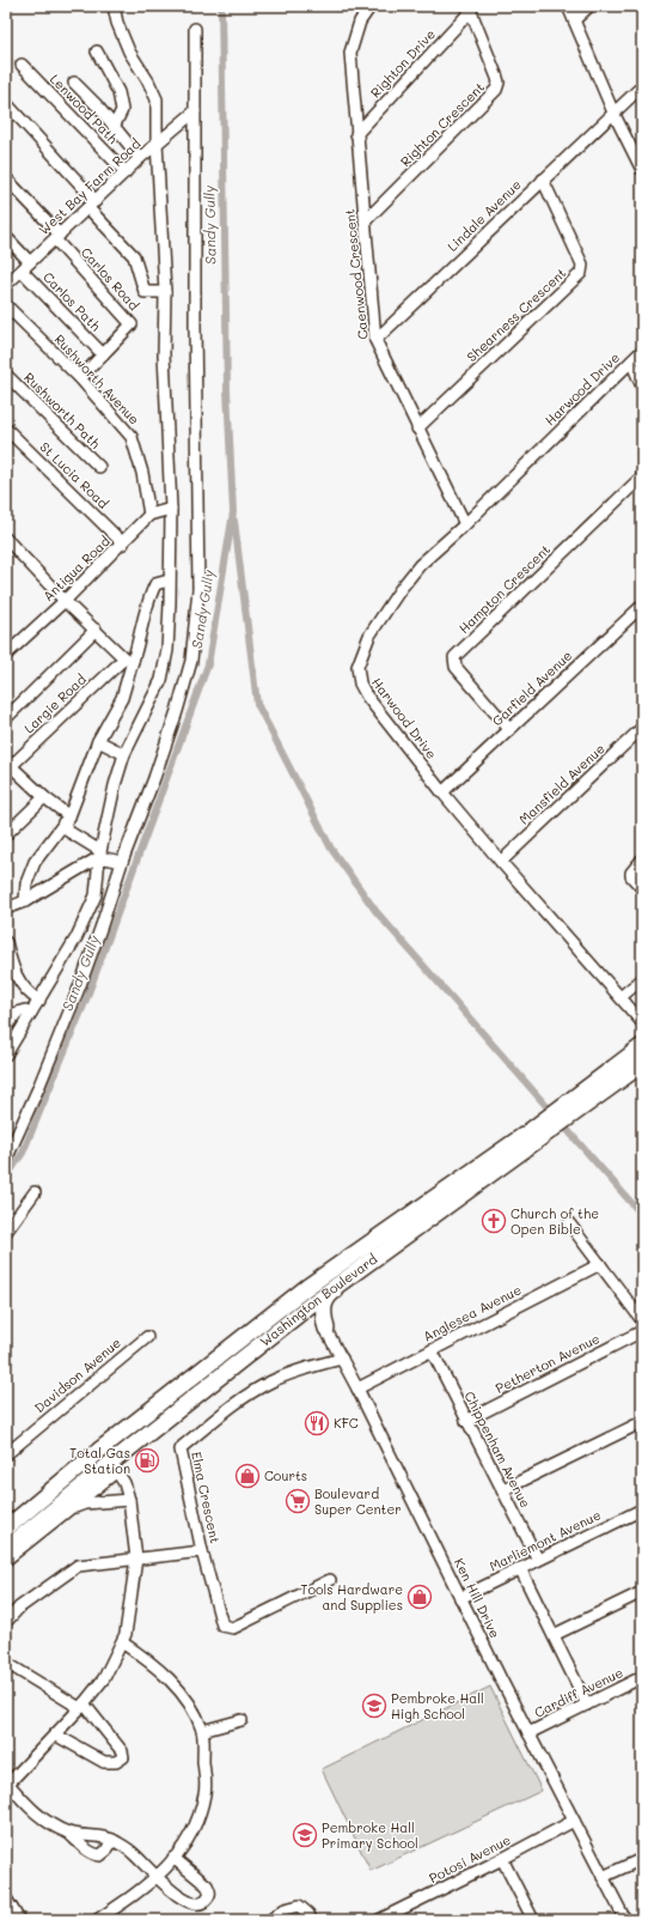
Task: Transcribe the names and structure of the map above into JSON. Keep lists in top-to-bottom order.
{
  "streets": {
    "highway": ["Washington Boulevard"],
    "street": [
      "Righton Drive",
      "Lenwood Path",
      "Righton Crescent",
      "West Bay Farm Road",
      "Lindale Avenue",
      "Caenwood Crescent",
      "Carlos Road",
      "Carlos Path",
      "Shearness Crescent",
      "Rushworth Avenue",
      "Harwood Drive",
      "Rushworth Path",
      "St Lucia Road",
      "Antigua Road",
      "Hampton Crescent",
      "Garfield Avenue",
      "Largie Road",
      "Mansfield Avenue",
      "Anglesea Avenue",
      "Petherton Avenue",
      "Davidson Avenue",
      "Chippenham Avenue",
      "Elma Crescent",
      "Marliemont Avenue",
      "Ken Hill Drive",
      "Cardiff Avenue",
      "Potosi Avenue"
    ]
  },
  "crossings": [
    ["Righton Drive", "Righton Crescent"],
    ["Righton Drive", "Caenwood Crescent"],
    ["Lenwood Path", "West Bay Farm Road"],
    ["Righton Crescent", "Caenwood Crescent"],
    ["West Bay Farm Road", "Carlos Road"],
    ["West Bay Farm Road", "Carlos Path"],
    ["Lindale Avenue", "Caenwood Crescent"],
    ["Lindale Avenue", "Shearness Crescent"],
    ["Caenwood Crescent", "Shearness Crescent"],
    ["Caenwood Crescent", "Harwood Drive"],
    ["Carlos Road", "Carlos Path"],
    ["Carlos Road", "Rushworth Avenue"],
    ["Rushworth Avenue", "Antigua Road"],
    ["Harwood Drive", "Garfield Avenue"],
    ["Harwood Drive", "Mansfield Avenue"],
    ["St Lucia Road", "Antigua Road"],
    ["Hampton Crescent", "Garfield Avenue"],
    ["Washington Boulevard", "Ken Hill Drive"],
    ["Anglesea Avenue", "Chippenham Avenue"],
    ["Anglesea Avenue", "Ken Hill Drive"],
    ["Petherton Avenue", "Chippenham Avenue"],
    ["Chippenham Avenue", "Marliemont Avenue"],
    ["Elma Crescent", "Ken Hill Drive"],
    ["Marliemont Avenue", "Ken Hill Drive"],
    ["Ken Hill Drive", "Cardiff Avenue"],
    ["Ken Hill Drive", "Potosi Avenue"]
  ],
  "water": ["Sandy Gully"],
  "places": {
    "church": ["Church of the Open Bible"],
    "restaurant": ["KFC"],
    "fuel station": ["Total Gas Station"],
    "shop": ["Courts", "Tools Hardware and Supplies"],
    "supermarket": ["Boulevard Super Center"],
    "school or university": ["Pembroke Hall High School", "Pembroke Hall Primary School"]
  }
}
